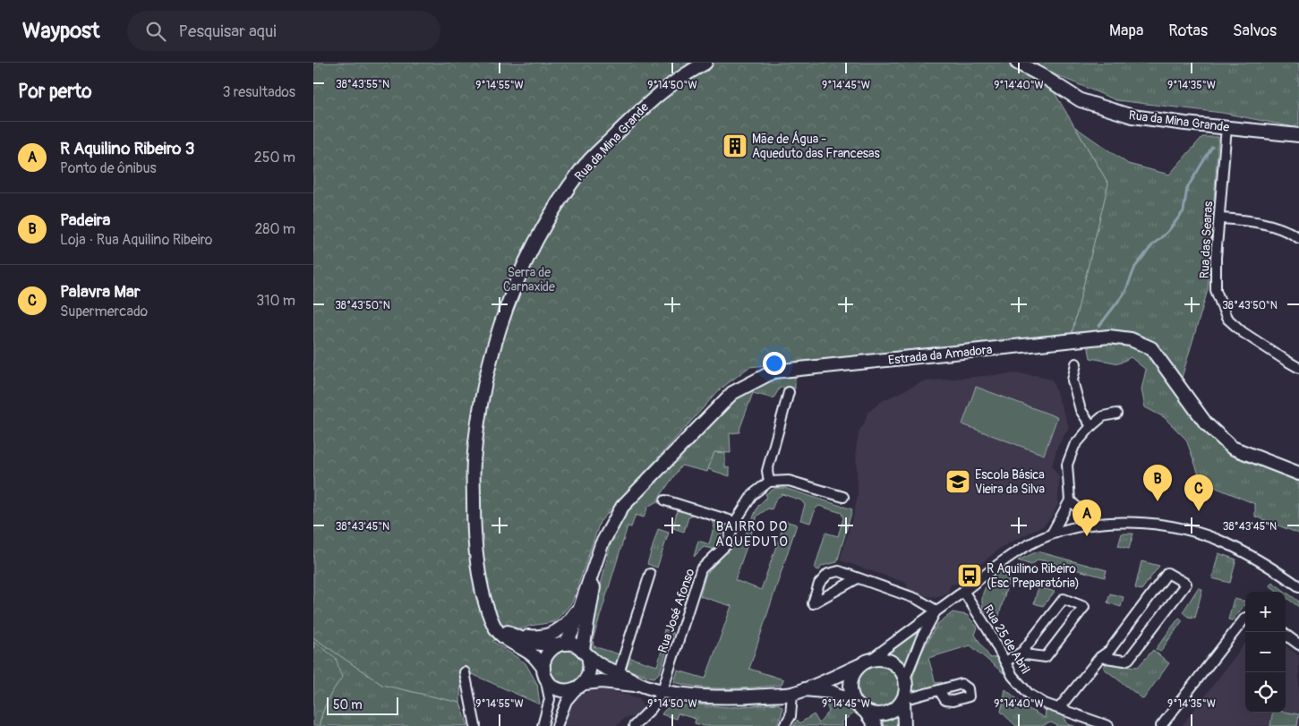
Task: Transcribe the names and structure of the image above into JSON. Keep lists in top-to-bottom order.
{
  "streets": {
    "street": [
      "Rua da Mina Grande",
      "Rua das Searas",
      "Estrada da Amadora",
      "Rua José Afonso",
      "Rua 25 de Abril"
    ]
  },
  "crossings": [
    ["Rua da Mina Grande", "Rua das Searas"],
    ["Rua da Mina Grande", "Estrada da Amadora"]
  ],
  "districts": ["BAIRRO DO AQUEDUTO"],
  "parks": ["Serra de Carnaxide"],
  "places": {
    "building": ["Mãe de Água - Aqueduto das Francesas"],
    "school or university": ["Escola Básica Vieira da Silva"],
    "bus stop": ["R Aquilino Ribeiro (Esc Preparatória)"]
  },
  "scale_bar": "50 m",
  "page": {
    "header": "Waypost",
    "search": "Pesquisar aqui",
    "nav": ["Mapa", "Rotas", "Salvos"],
    "heading": ["Por perto", "3 resultados"],
    "list": [
      {
        "mark": "A",
        "name": "R Aquilino Ribeiro 3",
        "note": "Ponto de ônibus",
        "value": "250 m"
      },
      {
        "mark": "B",
        "name": "Padeira",
        "note": "Loja · Rua Aquilino Ribeiro",
        "value": "280 m"
      },
      {
        "mark": "C",
        "name": "Palavra Mar",
        "note": "Supermercado",
        "value": "310 m"
      }
    ],
    "pins": ["B", "C", "A"],
    "map_buttons": ["+", "−"],
    "scale": "50 m"
  },
  "coordinates": [
    "38°43'55\"N",
    "9°14'55\"W",
    "9°14'50\"W",
    "9°14'45\"W",
    "9°14'40\"W",
    "9°14'35\"W",
    "38°43'50\"N",
    "38°43'45\"N"
  ]
}
